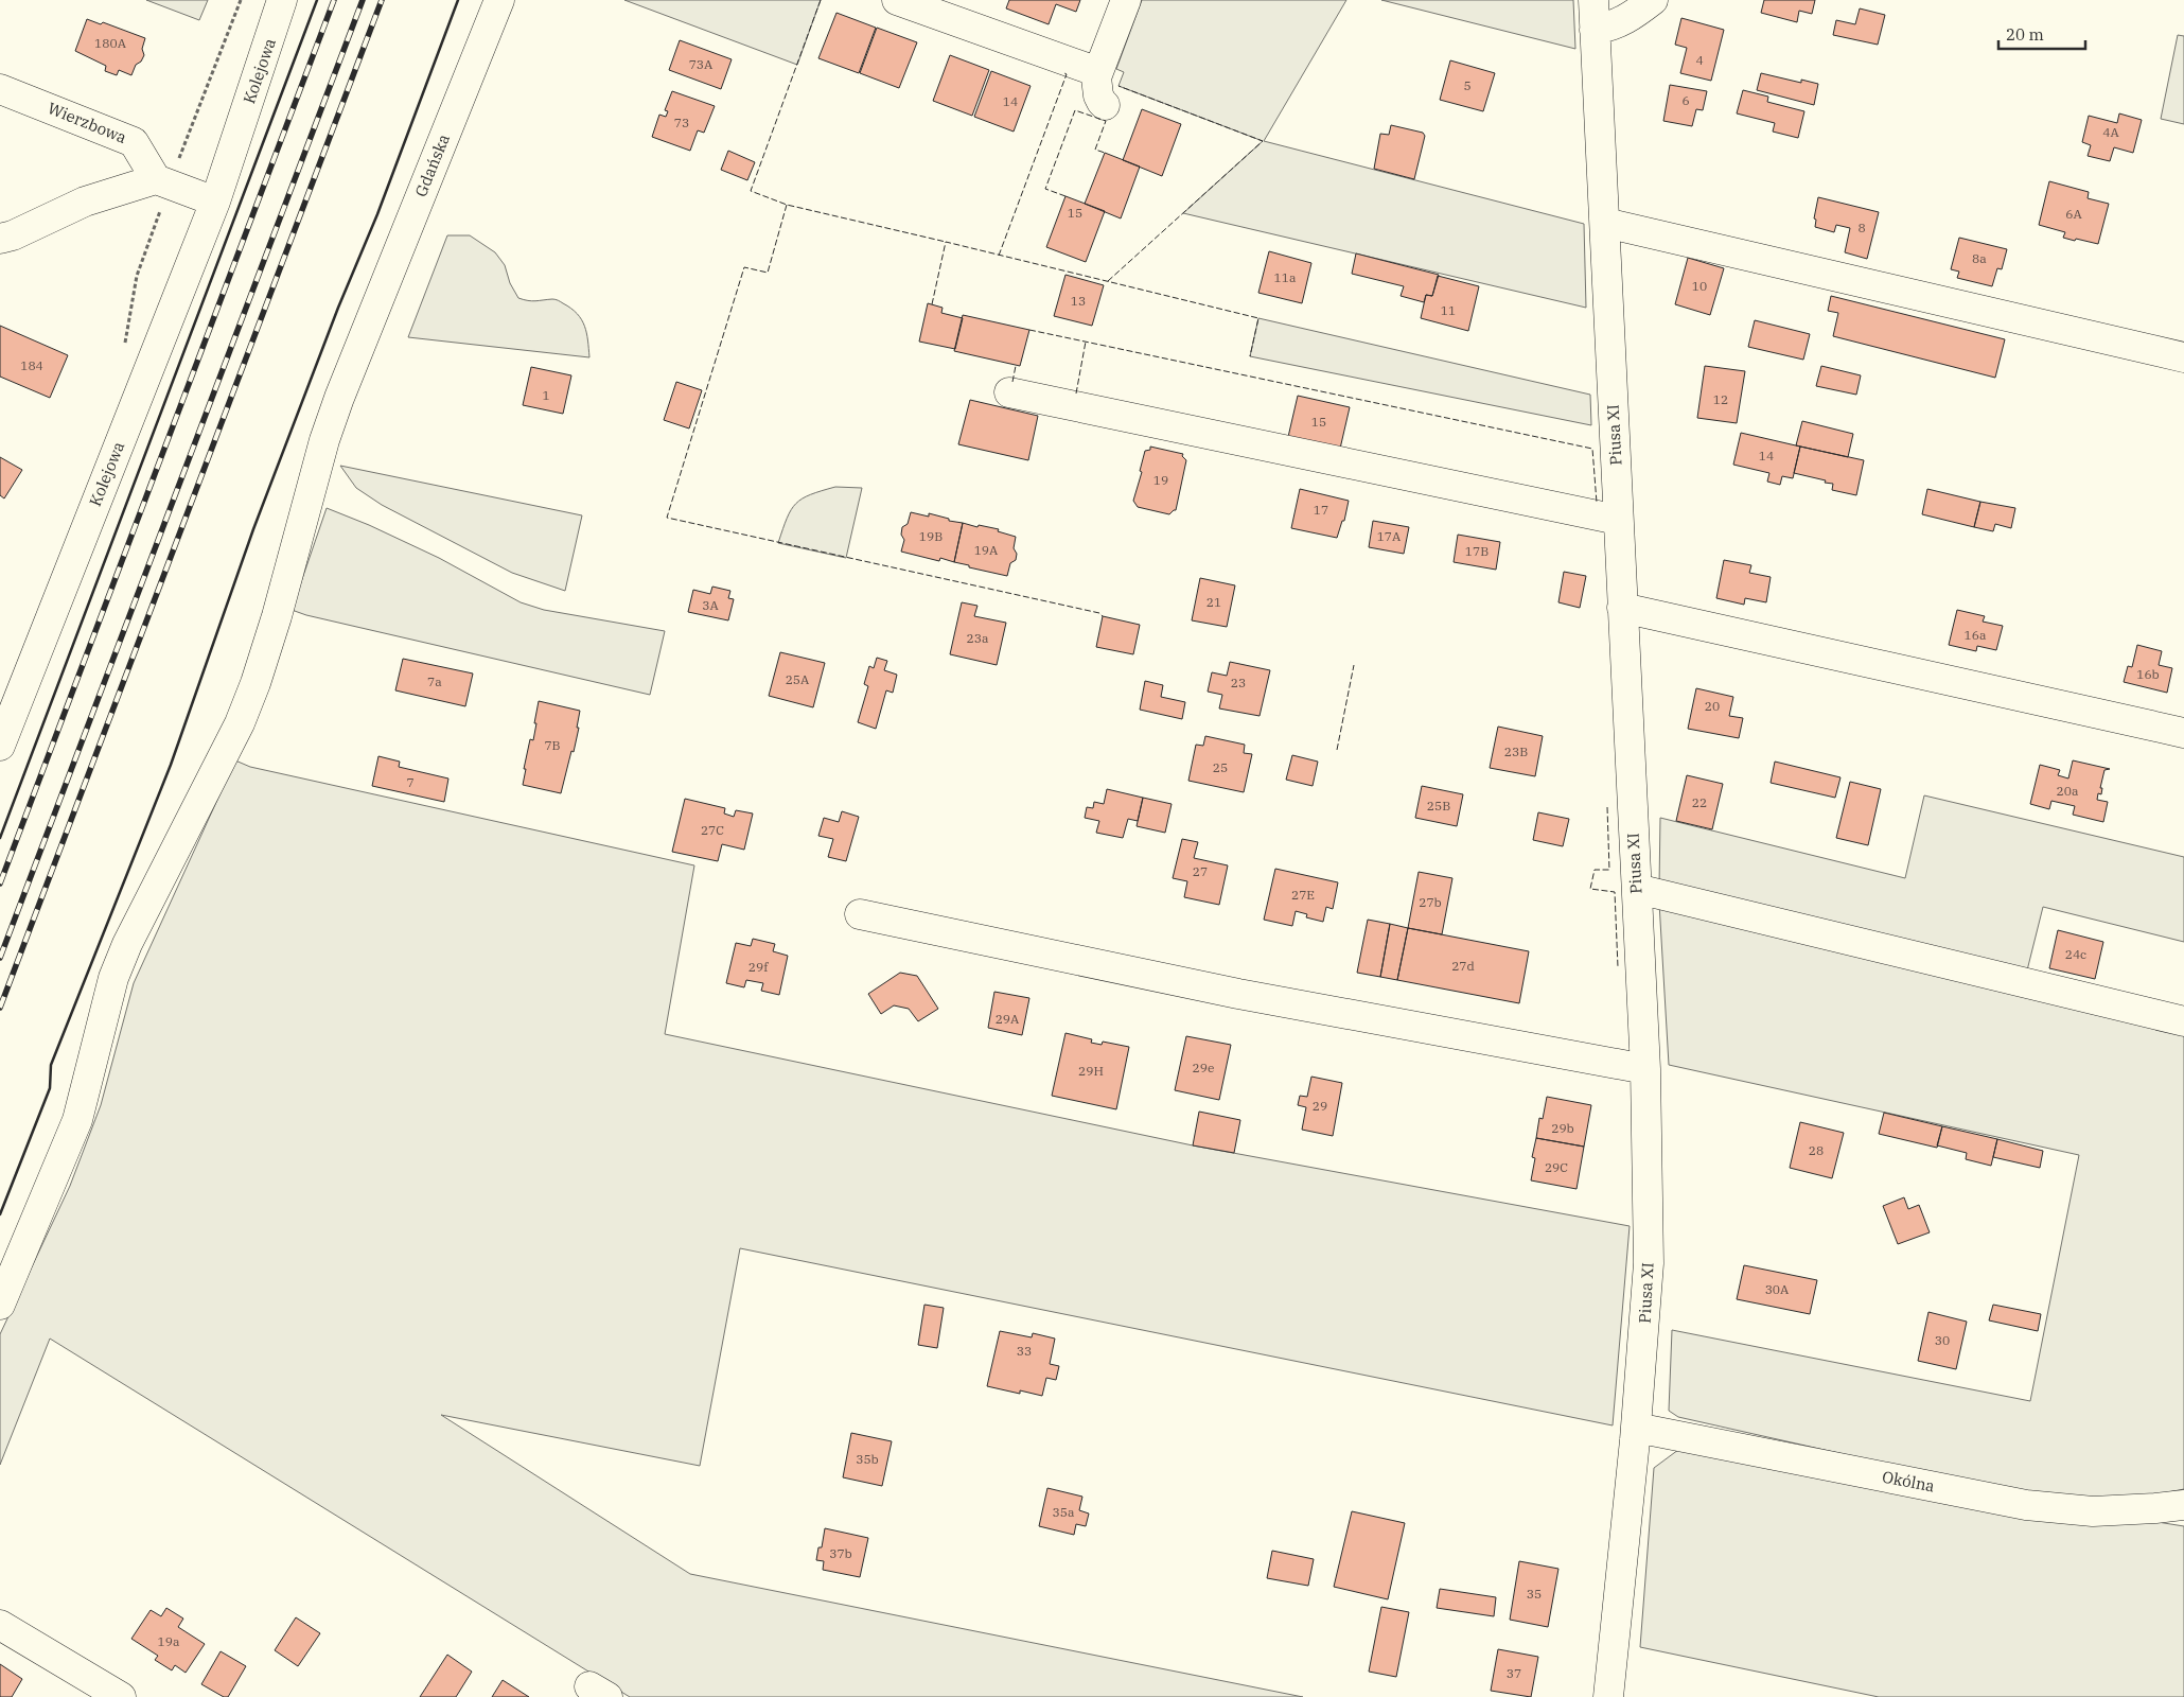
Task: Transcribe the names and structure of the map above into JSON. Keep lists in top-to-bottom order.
{
  "streets": {
    "street": [
      "Kolejowa",
      "Wierzbowa",
      "Gdańska",
      "Piusa XI",
      "Okólna"
    ]
  },
  "crossings": [
    ["Piusa XI", "Okólna"]
  ],
  "house_numbers": [
    "180A",
    "4",
    "73A",
    "5",
    "6",
    "14",
    "73",
    "4A",
    "15",
    "6A",
    "8",
    "8a",
    "11a",
    "10",
    "13",
    "11",
    "184",
    "1",
    "12",
    "15",
    "14",
    "19",
    "17",
    "19B",
    "17A",
    "19A",
    "17B",
    "21",
    "3A",
    "16a",
    "23a",
    "16b",
    "25A",
    "7a",
    "23",
    "20",
    "7B",
    "23B",
    "25",
    "7",
    "20a",
    "22",
    "25B",
    "27C",
    "27",
    "27E",
    "27b",
    "24c",
    "27d",
    "29f",
    "29A",
    "29e",
    "29H",
    "29",
    "29b",
    "28",
    "29C",
    "30A",
    "30",
    "33",
    "35b",
    "35a",
    "37b",
    "35",
    "19a",
    "37"
  ],
  "scale_bar": "20 m"
}
